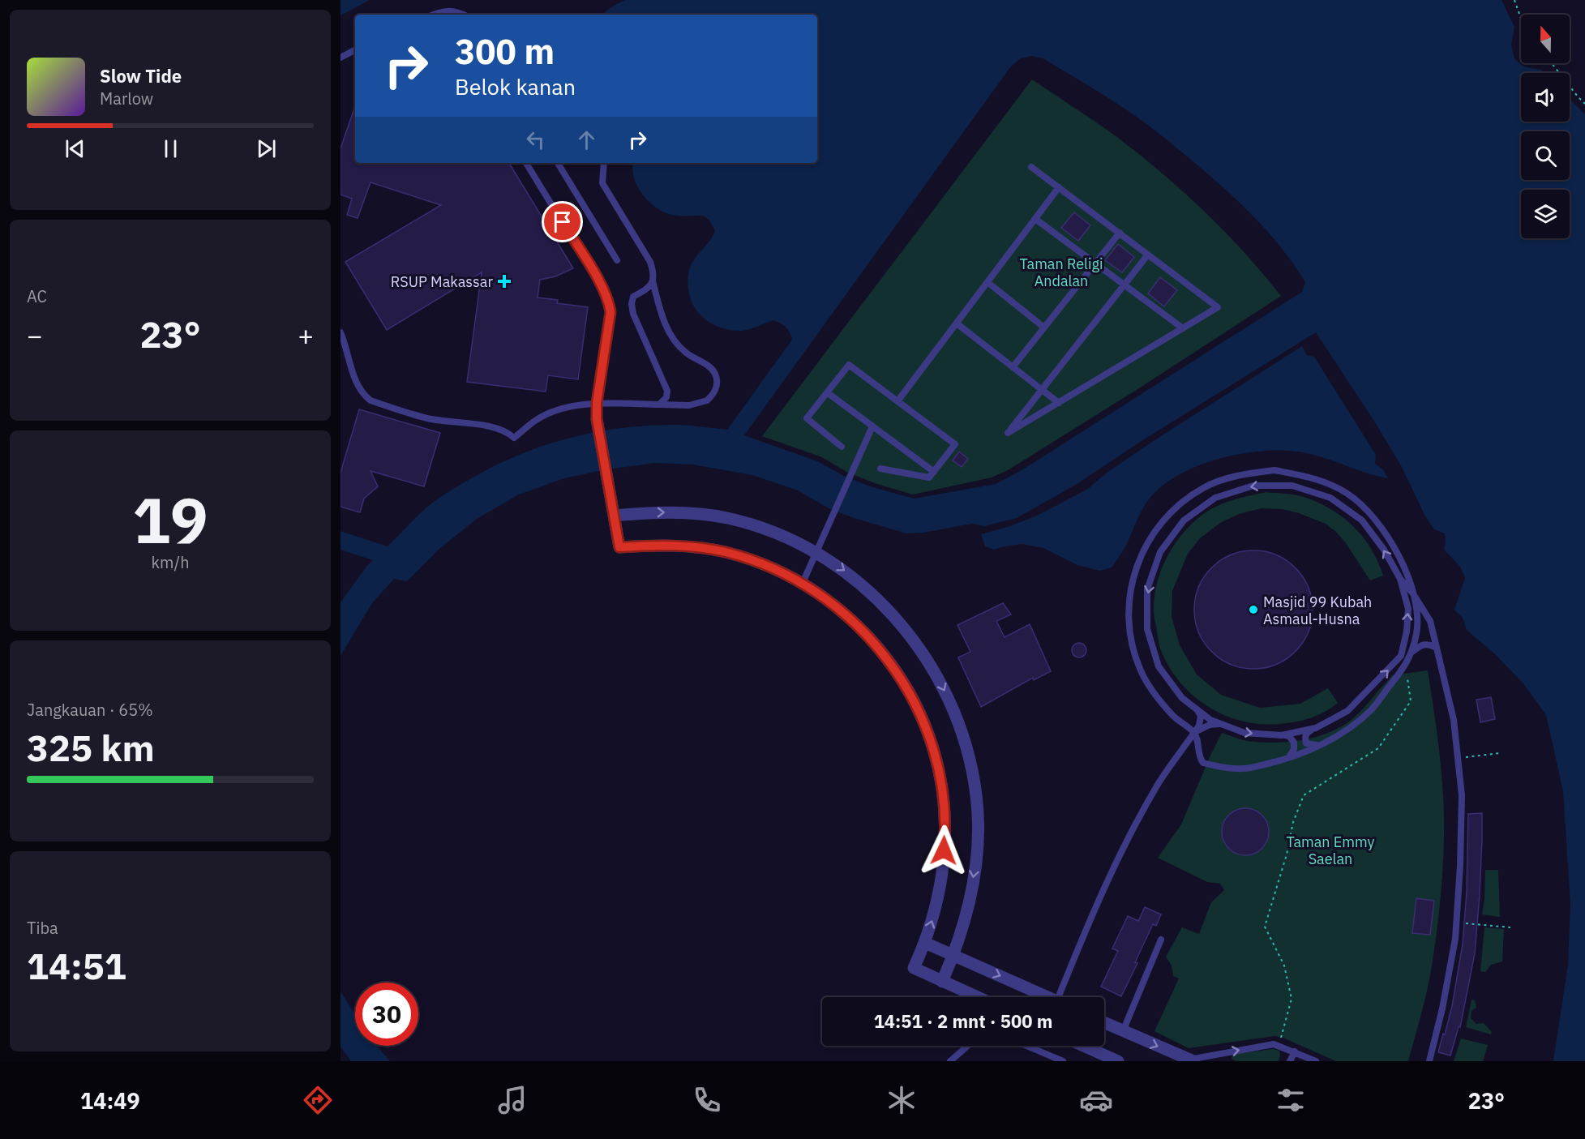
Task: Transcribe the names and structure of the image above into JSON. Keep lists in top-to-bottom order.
{
  "parks": ["Taman Religi Andalan", "Taman Emmy Saelan"],
  "places": {
    "health": ["RSUP Makassar"],
    "other": ["Masjid 99 Kubah Asmaul-Husna"]
  },
  "north": "top",
  "page": {
    "turn": ["300 m", "Belok kanan"],
    "song": ["Slow Tide", "Marlow"],
    "tile": [
      "AC",
      ["19", "km/h"],
      ["Jangkauan · 65%", "325 km"],
      ["Tiba", "14:51"]
    ],
    "heat": ["−", "23°", "+"],
    "limit": "30",
    "trip": "14:51 · 2 mnt · 500 m",
    "tabs": ["14:49", "23°"]
  }
}
